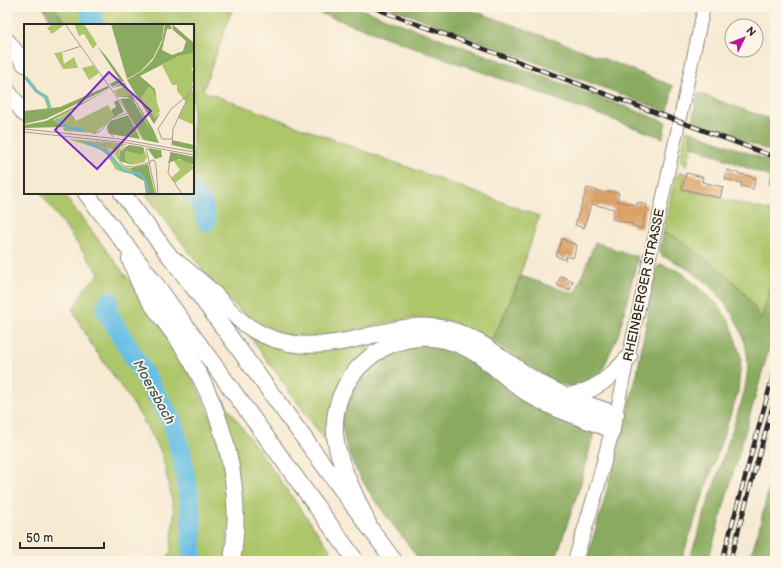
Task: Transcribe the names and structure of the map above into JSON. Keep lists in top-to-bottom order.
{
  "streets": {
    "main road": ["RHEINBERGER STRASSE"]
  },
  "water": ["Moersbach"],
  "scale_bar": "50 m",
  "north": "top right"
}
